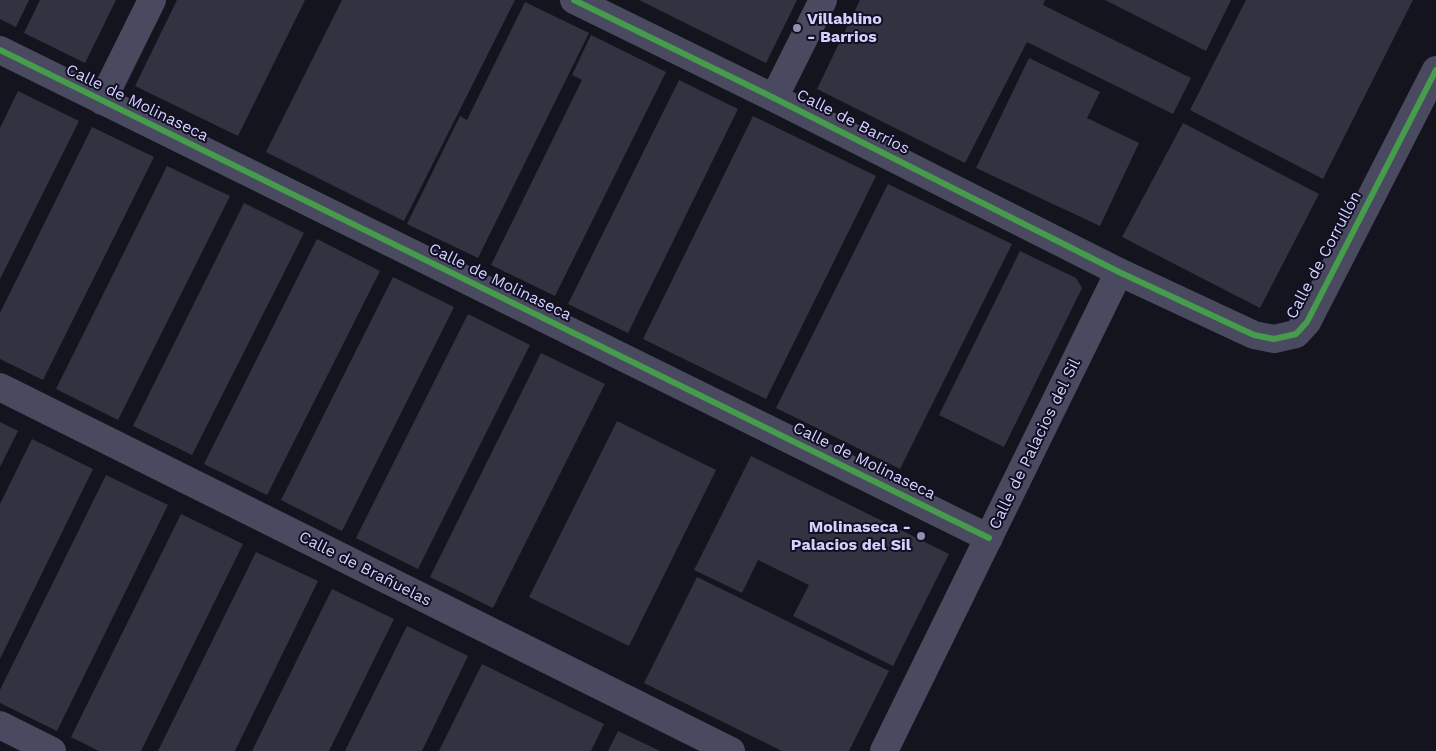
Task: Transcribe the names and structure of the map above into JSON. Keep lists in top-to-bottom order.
{
  "streets": {
    "street": [
      "Calle de Molinaseca",
      "Calle de Barrios",
      "Calle de Corrullón",
      "Calle de Palacios del Sil",
      "Calle de Brañuelas"
    ]
  },
  "crossings": [
    ["Calle de Molinaseca", "Calle de Palacios del Sil"],
    ["Calle de Barrios", "Calle de Corrullón"],
    ["Calle de Barrios", "Calle de Palacios del Sil"],
    ["Calle de Corrullón", "Calle de Palacios del Sil"]
  ],
  "places": ["Villablino - Barrios", "Molinaseca - Palacios del Sil"]
}
